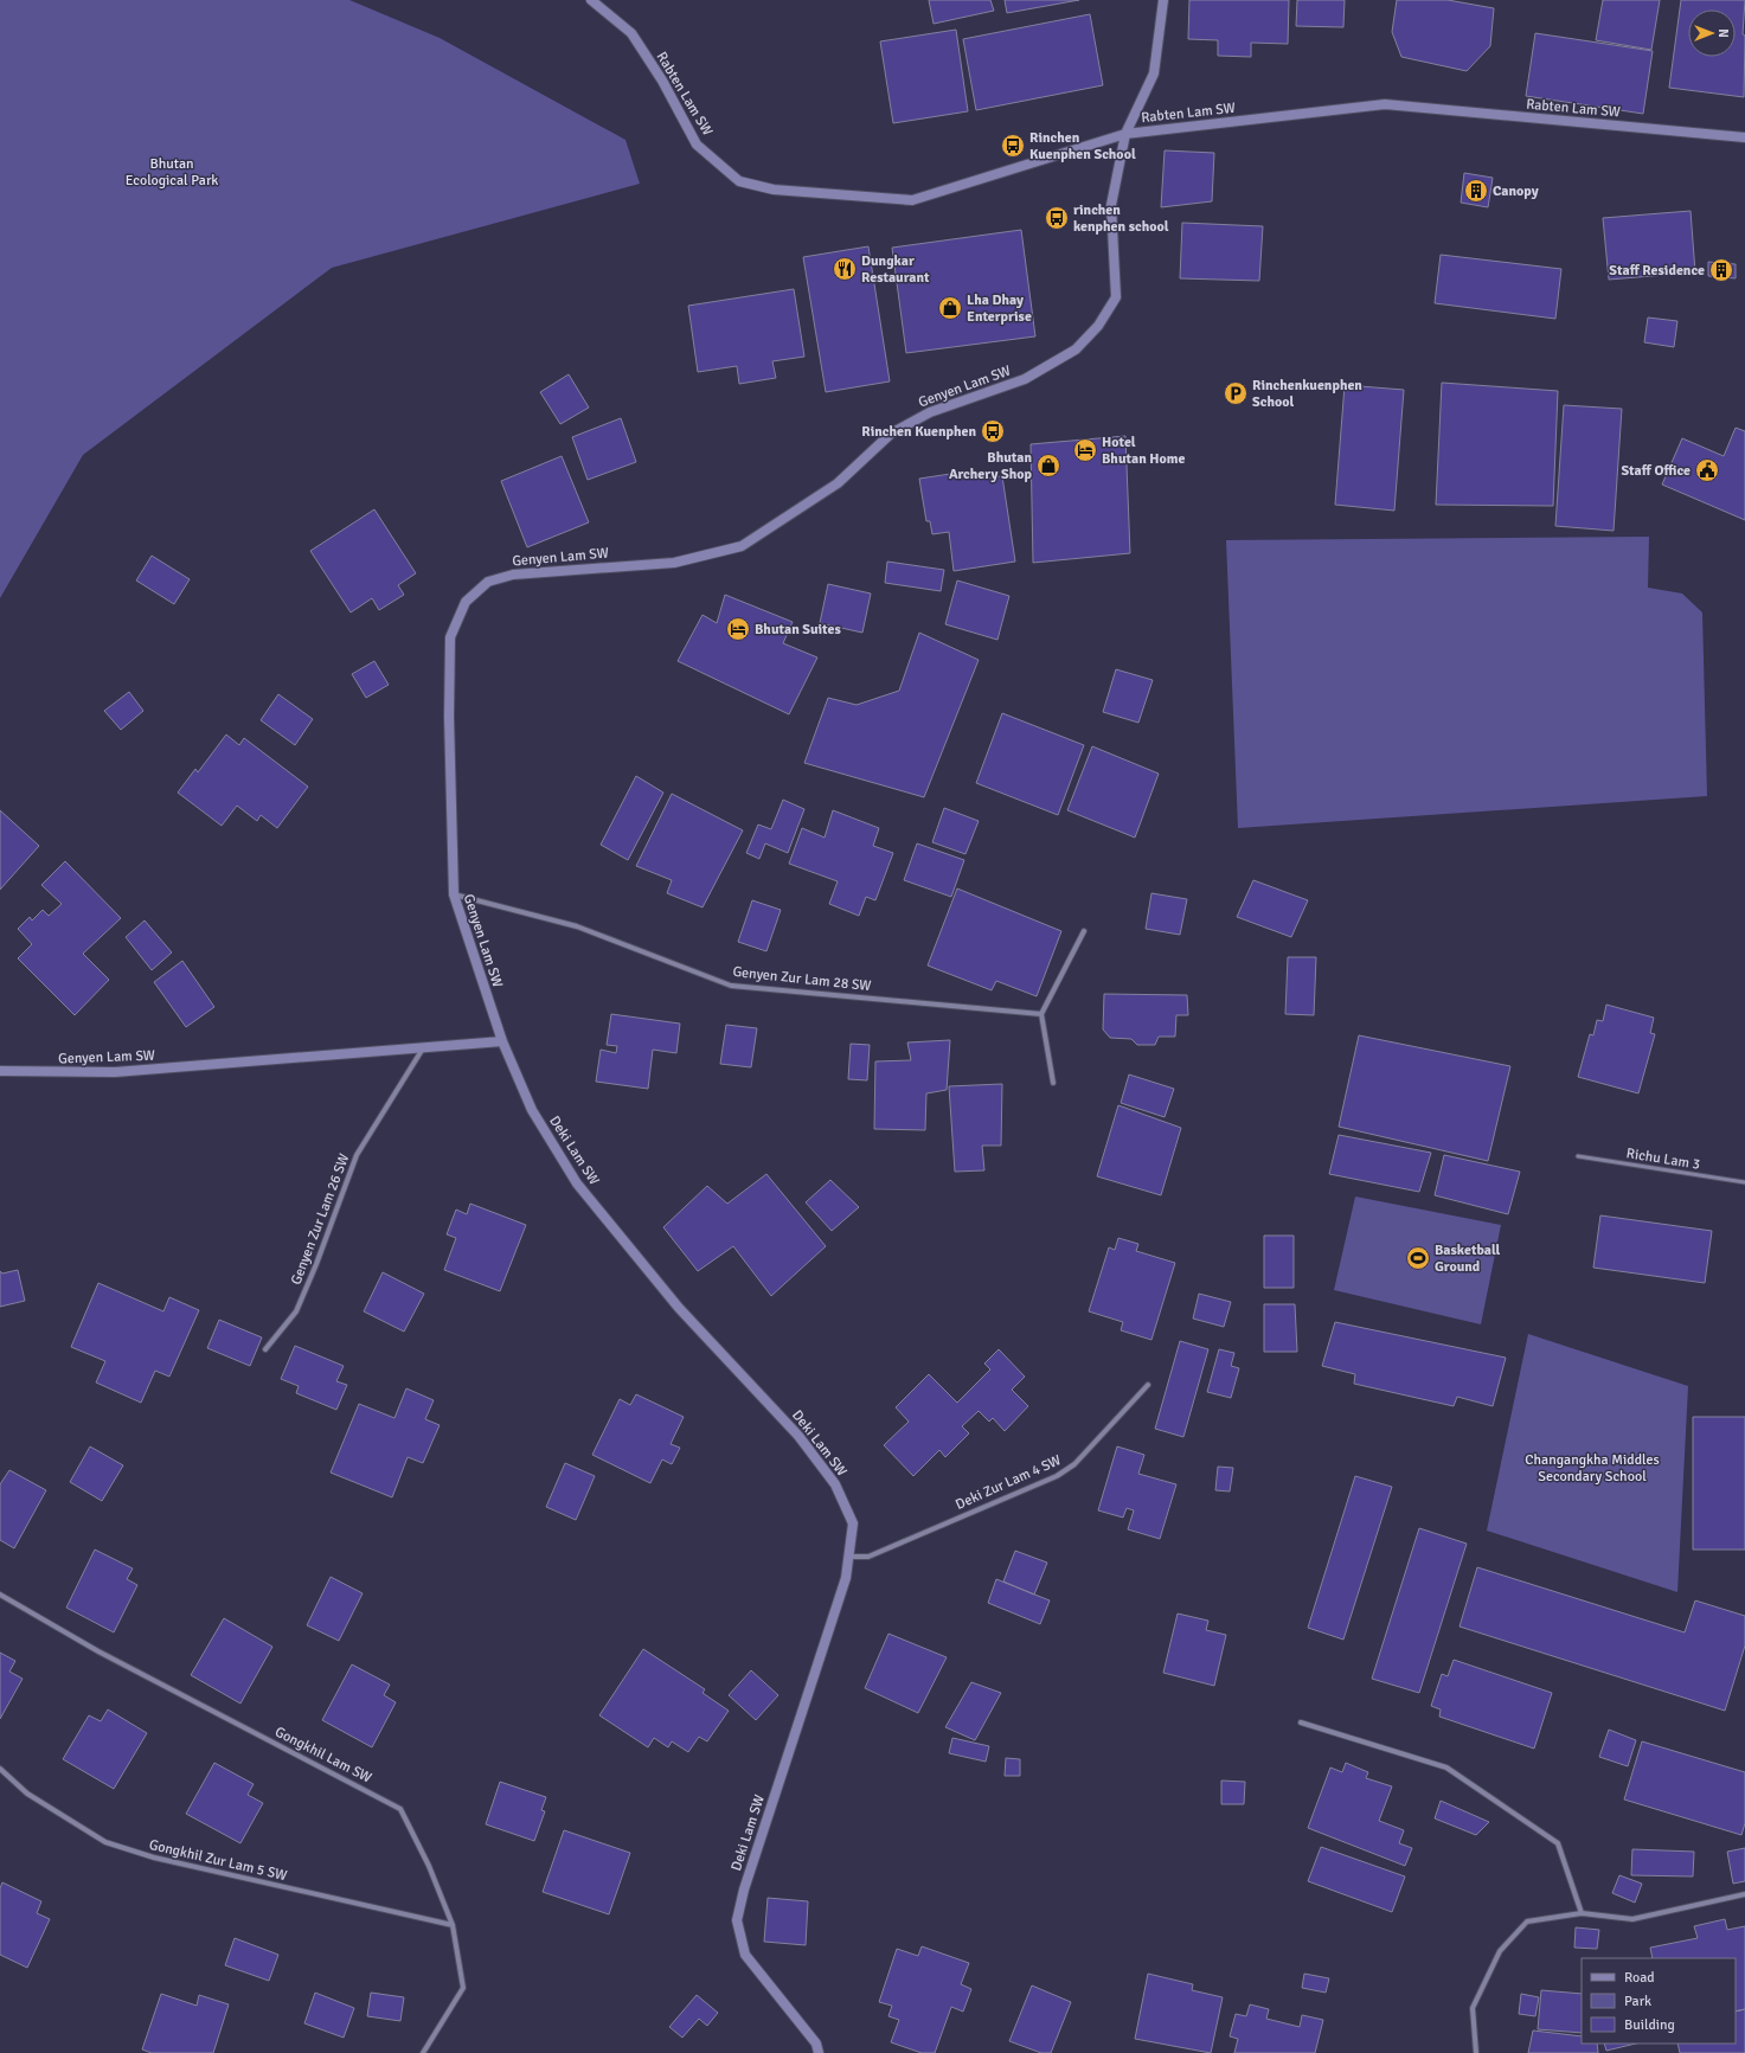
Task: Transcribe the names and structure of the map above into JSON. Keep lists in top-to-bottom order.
{
  "streets": {
    "main road": ["Rabten Lam SW", "Genyen Lam SW", "Deki Lam SW"],
    "street": [
      "Genyen Zur Lam 28 SW",
      "Genyen Zur Lam 26 SW",
      "Deki Zur Lam 4 SW",
      "Gongkhil Lam SW",
      "Gongkhil Zur Lam 5 SW"
    ],
    "lane": ["Richu Lam 3"]
  },
  "crossings": [
    ["Rabten Lam SW", "Genyen Lam SW"],
    ["Genyen Lam SW", "Genyen Zur Lam 28 SW"],
    ["Genyen Lam SW", "Deki Lam SW"],
    ["Genyen Lam SW", "Genyen Zur Lam 26 SW"],
    ["Deki Lam SW", "Deki Zur Lam 4 SW"],
    ["Gongkhil Lam SW", "Gongkhil Zur Lam 5 SW"]
  ],
  "parks": ["Bhutan Ecological Park", "Changangkha Middles Secondary School"],
  "places": {
    "bus stop": ["Rinchen Kuenphen School", "rinchen kenphen school", "Rinchen Kuenphen"],
    "building": ["Canopy", "Staff Residence"],
    "restaurant": ["Dungkar Restaurant"],
    "shop": ["Lha Dhay Enterprise", "Bhutan Archery Shop"],
    "parking": ["Rinchenkuenphen School"],
    "hotel": ["Hotel Bhutan Home", "Bhutan Suites"],
    "public building": ["Staff Office"],
    "sports": ["Basketball Ground"]
  },
  "legend": ["Road", "Park", "Building"],
  "north": "right"
}
